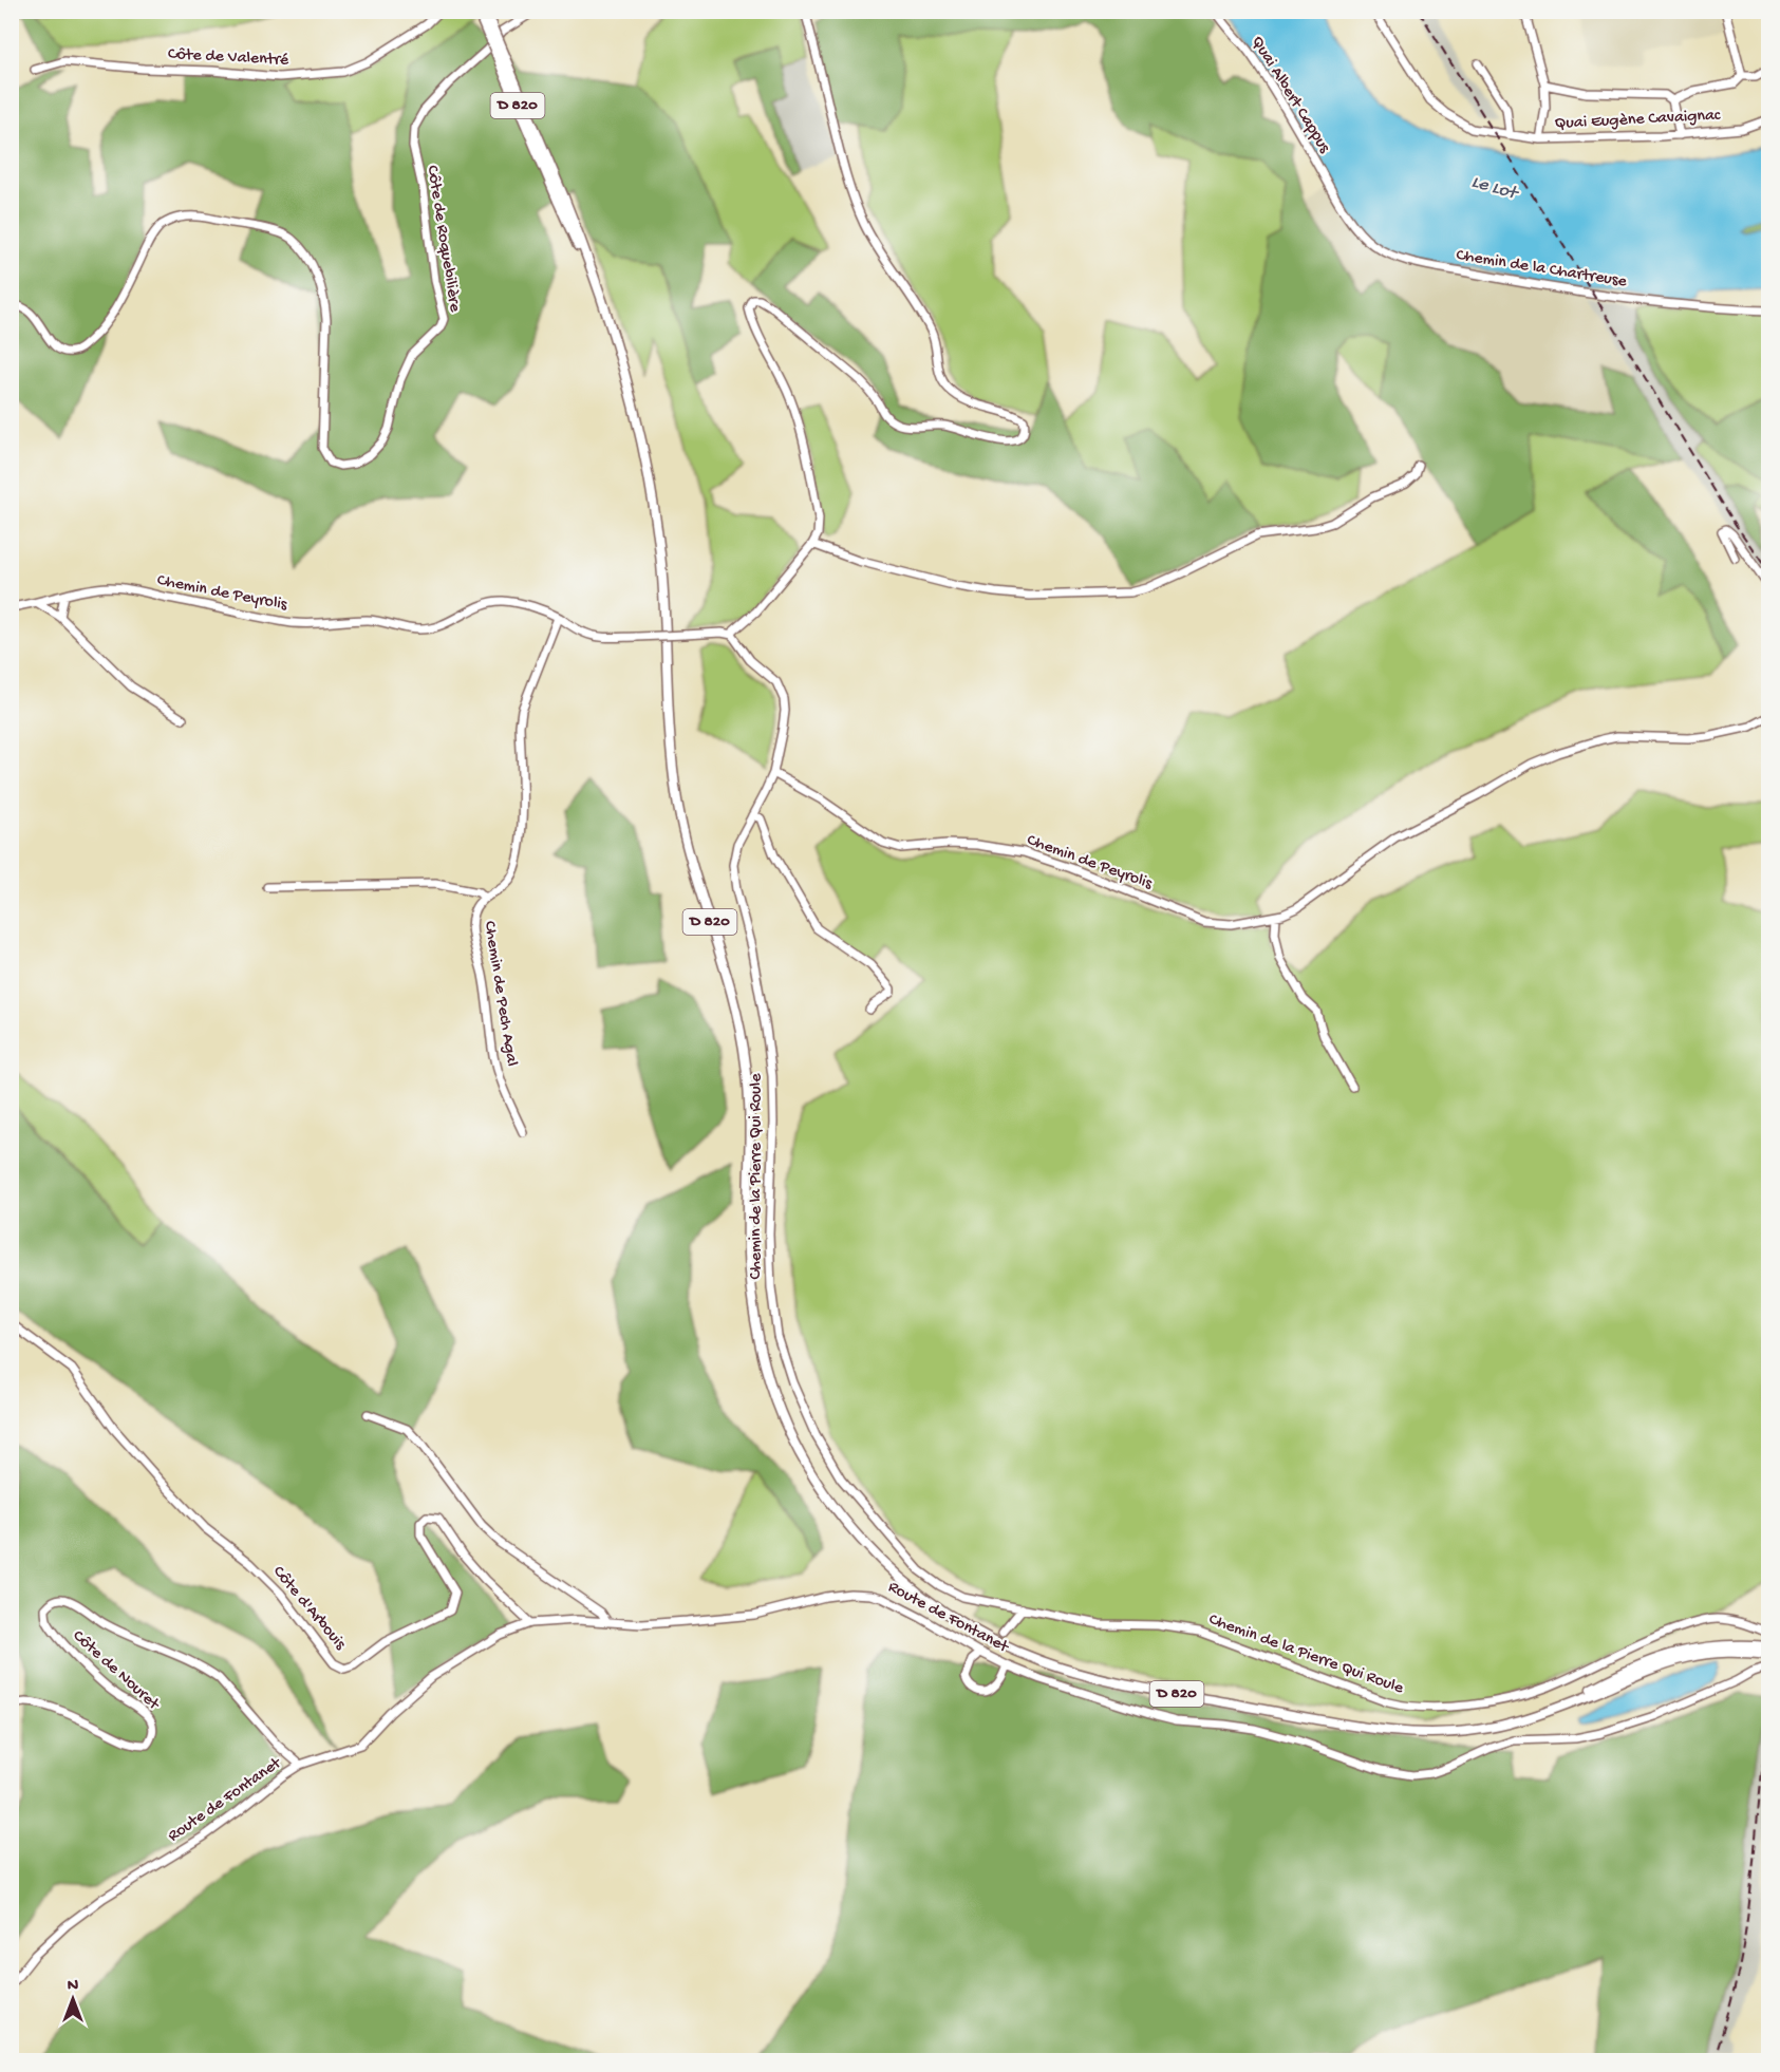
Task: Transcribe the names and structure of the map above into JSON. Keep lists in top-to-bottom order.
{
  "streets": {
    "main road": ["D 820"],
    "street": [
      "Côte de Valentré",
      "Quai Albert Cappus",
      "Quai Eugène Cavaignac",
      "Côte de Roquebilière",
      "Chemin de la Chartreuse",
      "Chemin de Peyrolis",
      "Chemin de Pech Agal",
      "Chemin de la Pierre Qui Roule",
      "Côte d'Arbouis",
      "Route de Fontanet",
      "Côte de Nouret"
    ]
  },
  "crossings": [
    ["Quai Albert Cappus", "Chemin de la Chartreuse"],
    ["Chemin de Peyrolis", "Chemin de Pech Agal"],
    ["Chemin de Peyrolis", "Chemin de la Pierre Qui Roule"],
    ["Côte d'Arbouis", "Route de Fontanet"],
    ["Route de Fontanet", "Côte de Nouret"]
  ],
  "water": ["Le Lot"],
  "north": "top"
}
